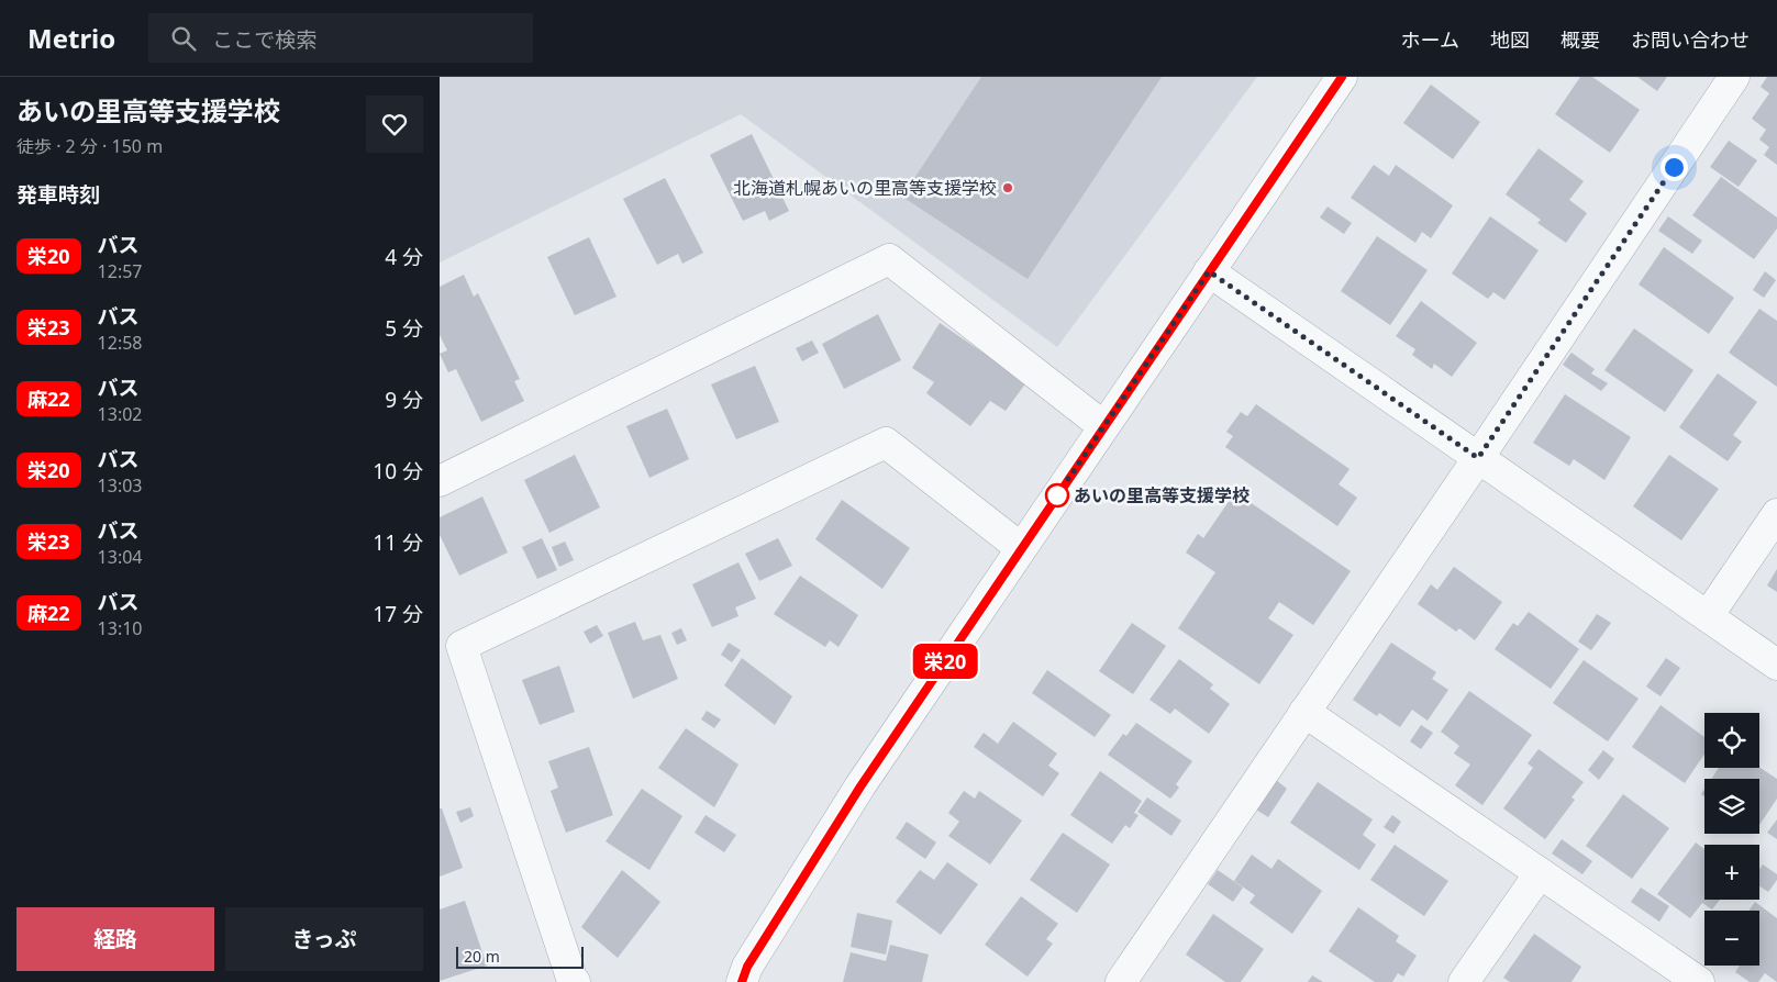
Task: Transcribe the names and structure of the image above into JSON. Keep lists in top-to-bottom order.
{
  "places": ["北海道札幌あいの里高等支援学校", "あいの里高等支援学校"],
  "lines": ["bus line 栄20"],
  "scale_bar": "20 m",
  "page": {
    "header": "Metrio",
    "search": "ここで検索",
    "nav": [
      "ホーム",
      "地図",
      "概要",
      "お問い合わせ"
    ],
    "heading": [
      ["あいの里高等支援学校", "徒歩 · 2 分 · 150 m"],
      "発車時刻"
    ],
    "on_map": "栄20",
    "list": [
      {
        "mark": "栄20",
        "name": "バス",
        "note": "12:57",
        "value": "4 分"
      },
      {
        "mark": "栄23",
        "name": "バス",
        "note": "12:58",
        "value": "5 分"
      },
      {
        "mark": "麻22",
        "name": "バス",
        "note": "13:02",
        "value": "9 分"
      },
      {
        "mark": "栄20",
        "name": "バス",
        "note": "13:03",
        "value": "10 分"
      },
      {
        "mark": "栄23",
        "name": "バス",
        "note": "13:04",
        "value": "11 分"
      },
      {
        "mark": "麻22",
        "name": "バス",
        "note": "13:10",
        "value": "17 分"
      }
    ],
    "map_buttons": ["+", "−"],
    "buttons": ["経路", "きっぷ"],
    "scale": "20 m"
  }
}
